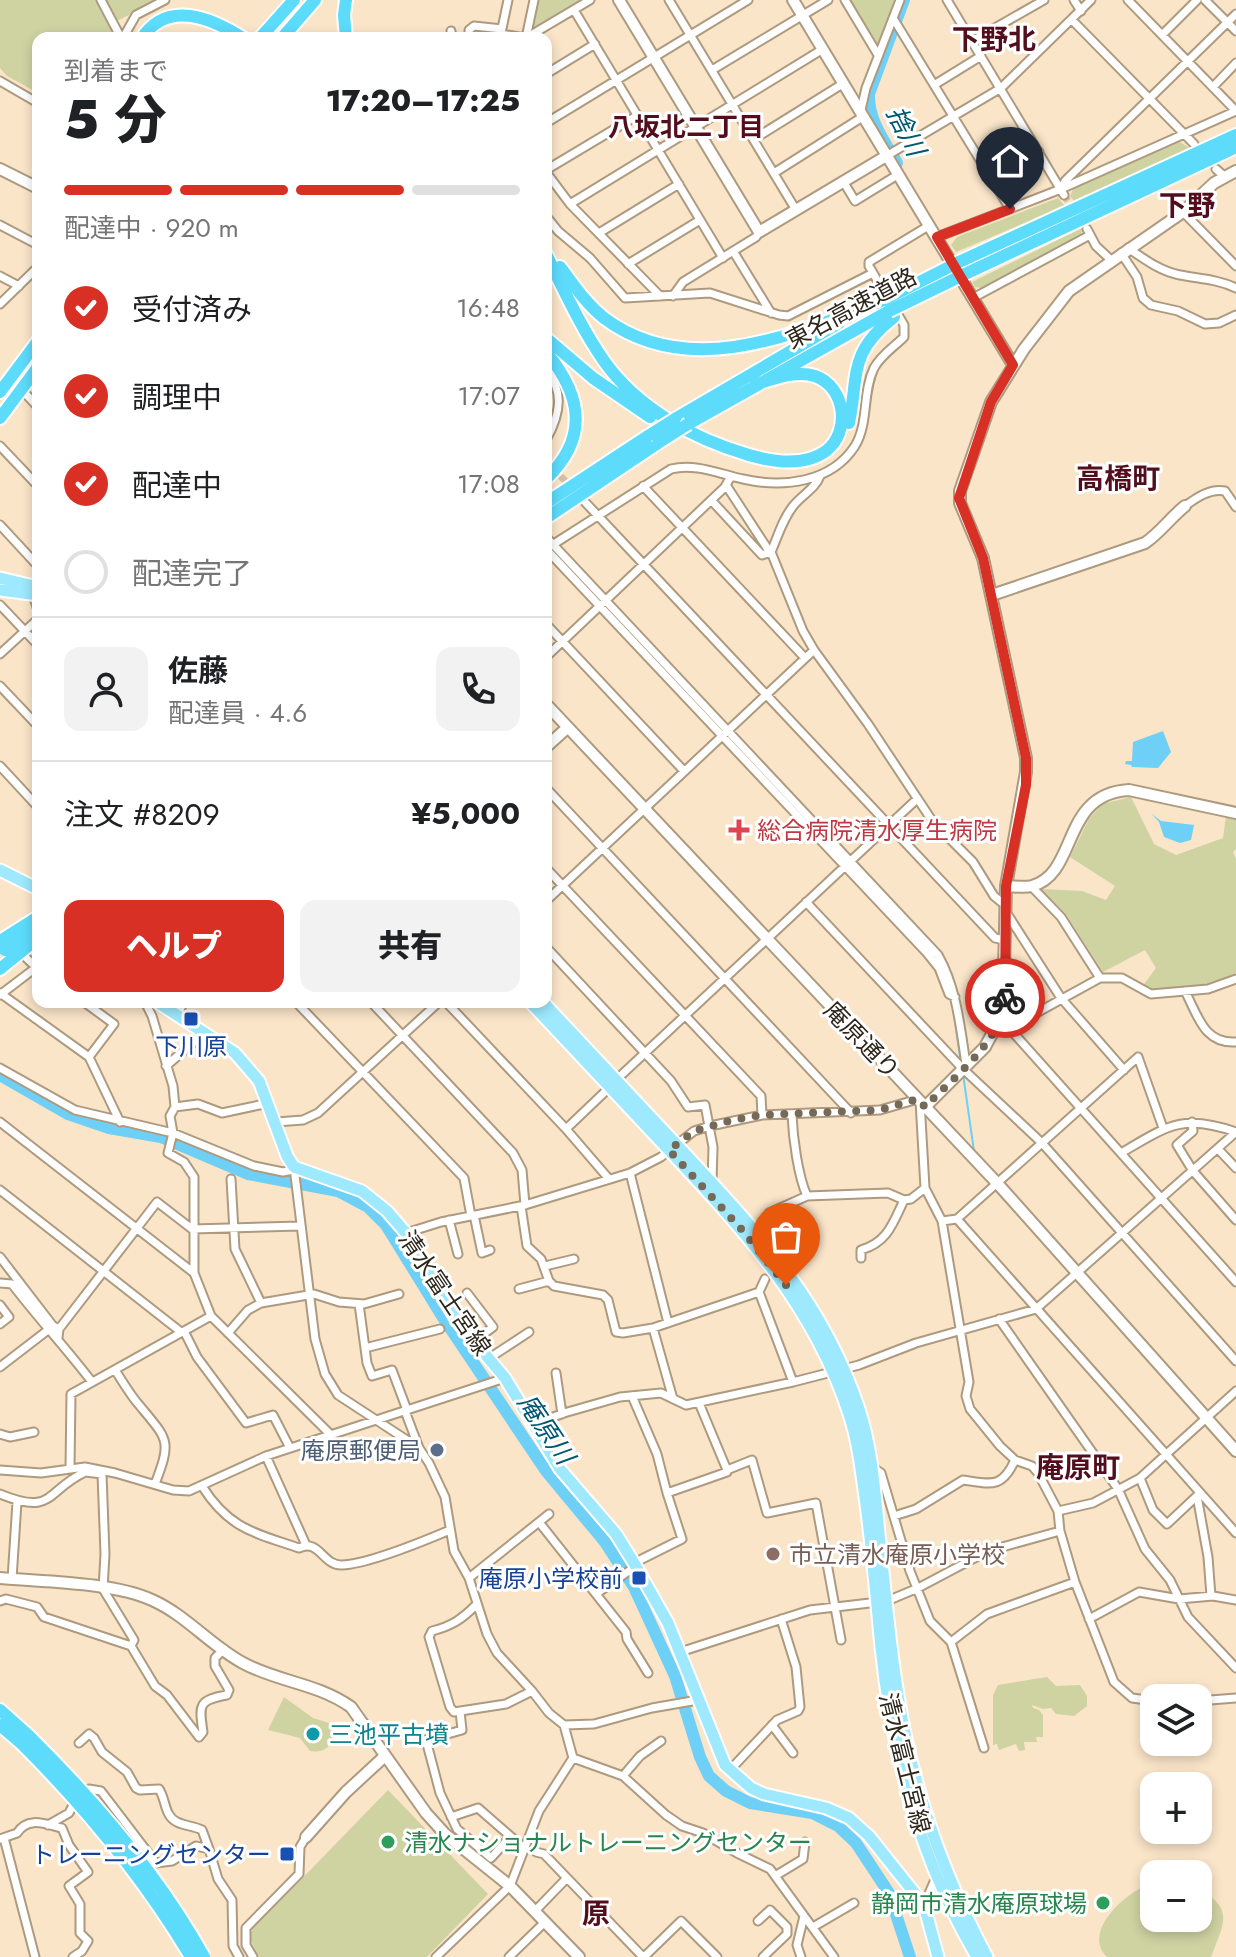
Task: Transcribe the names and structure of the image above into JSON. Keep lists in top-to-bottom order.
{
  "streets": {
    "highway": ["東名高速道路"],
    "main road": ["清水富士宮線"],
    "street": ["庵原通り"]
  },
  "districts": [
    "下野北",
    "八坂北二丁目",
    "下野",
    "高橋町",
    "庵原町",
    "原"
  ],
  "water": ["捨川", "庵原川"],
  "places": {
    "health": ["総合病院清水厚生病院"],
    "transit": ["下川原", "庵原小学校前", "トレーニングセンター"],
    "other": [
      "庵原郵便局",
      "市立清水庵原小学校",
      "三池平古墳",
      "清水ナショナルトレーニングセンター",
      "静岡市清水庵原球場"
    ]
  },
  "page": {
    "heading": ["5 分", "到着まで", "17:20–17:25"],
    "panel": [
      "佐藤",
      "配達員 · 4.6",
      "注文 #8209",
      "¥5,000"
    ],
    "bar": "配達中 · 920 m",
    "list": [
      ["受付済み", "16:48"],
      ["調理中", "17:07"],
      ["配達中", "17:08"],
      "配達完了"
    ],
    "buttons": ["ヘルプ", "共有"],
    "map_buttons": ["+", "−"]
  }
}
